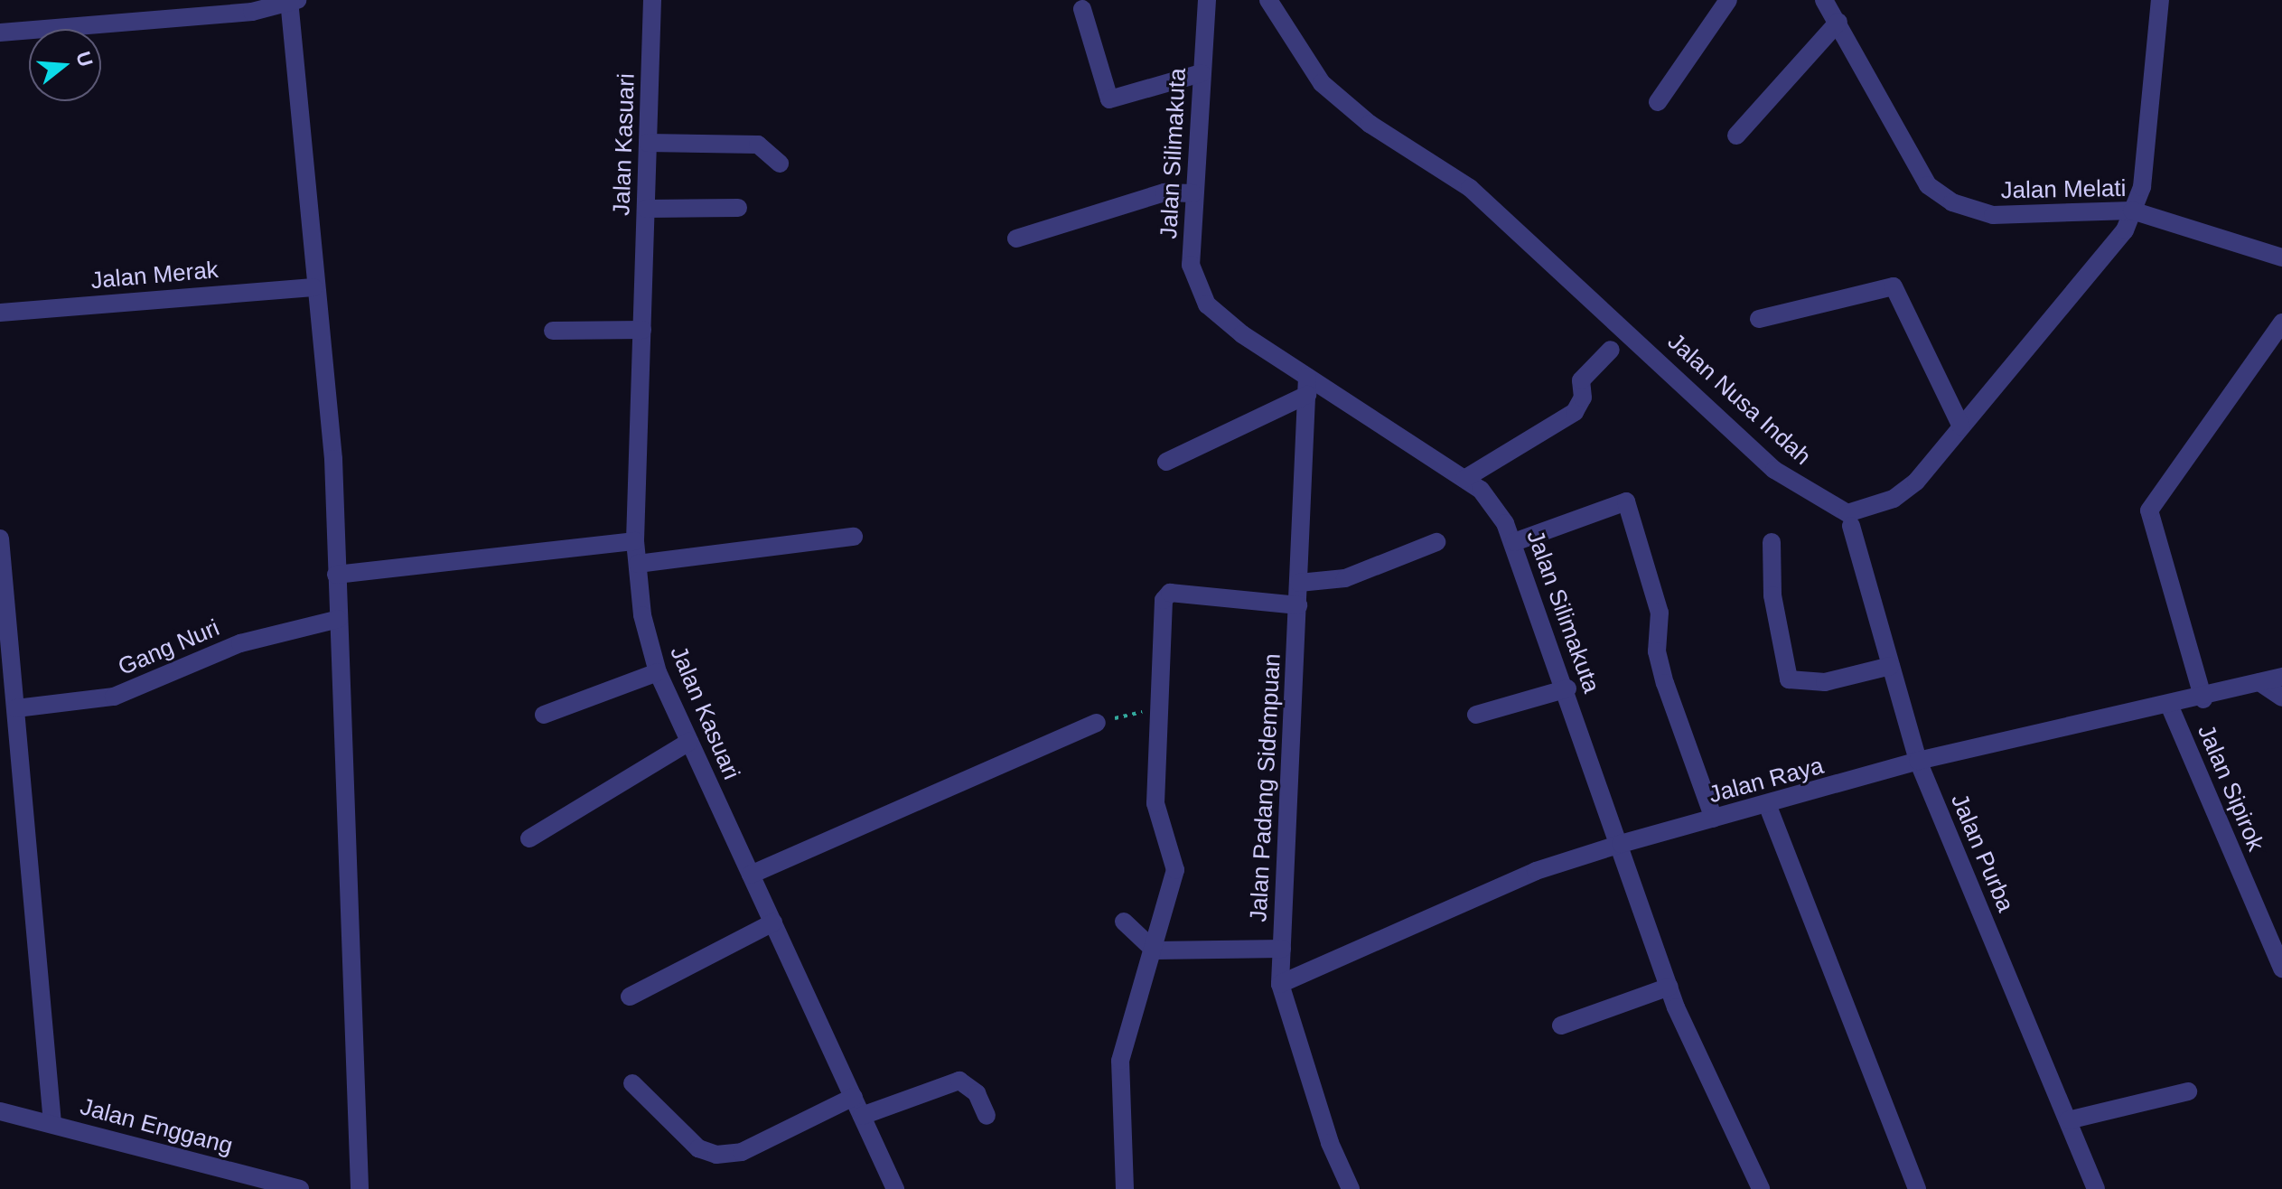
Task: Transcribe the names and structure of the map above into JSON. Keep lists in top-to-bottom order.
{
  "streets": {
    "street": [
      "Jalan Kasuari",
      "Jalan Silimakuta",
      "Jalan Melati",
      "Jalan Merak",
      "Jalan Nusa Indah",
      "Gang Nuri",
      "Jalan Raya",
      "Jalan Padang Sidempuan",
      "Jalan Sipirok",
      "Jalan Purba",
      "Jalan Enggang"
    ]
  },
  "crossings": [
    ["Jalan Silimakuta", "Jalan Raya"],
    ["Jalan Silimakuta", "Jalan Padang Sidempuan"],
    ["Jalan Melati", "Jalan Nusa Indah"],
    ["Jalan Raya", "Jalan Padang Sidempuan"],
    ["Jalan Raya", "Jalan Sipirok"],
    ["Jalan Raya", "Jalan Purba"]
  ],
  "north": "right"
}
